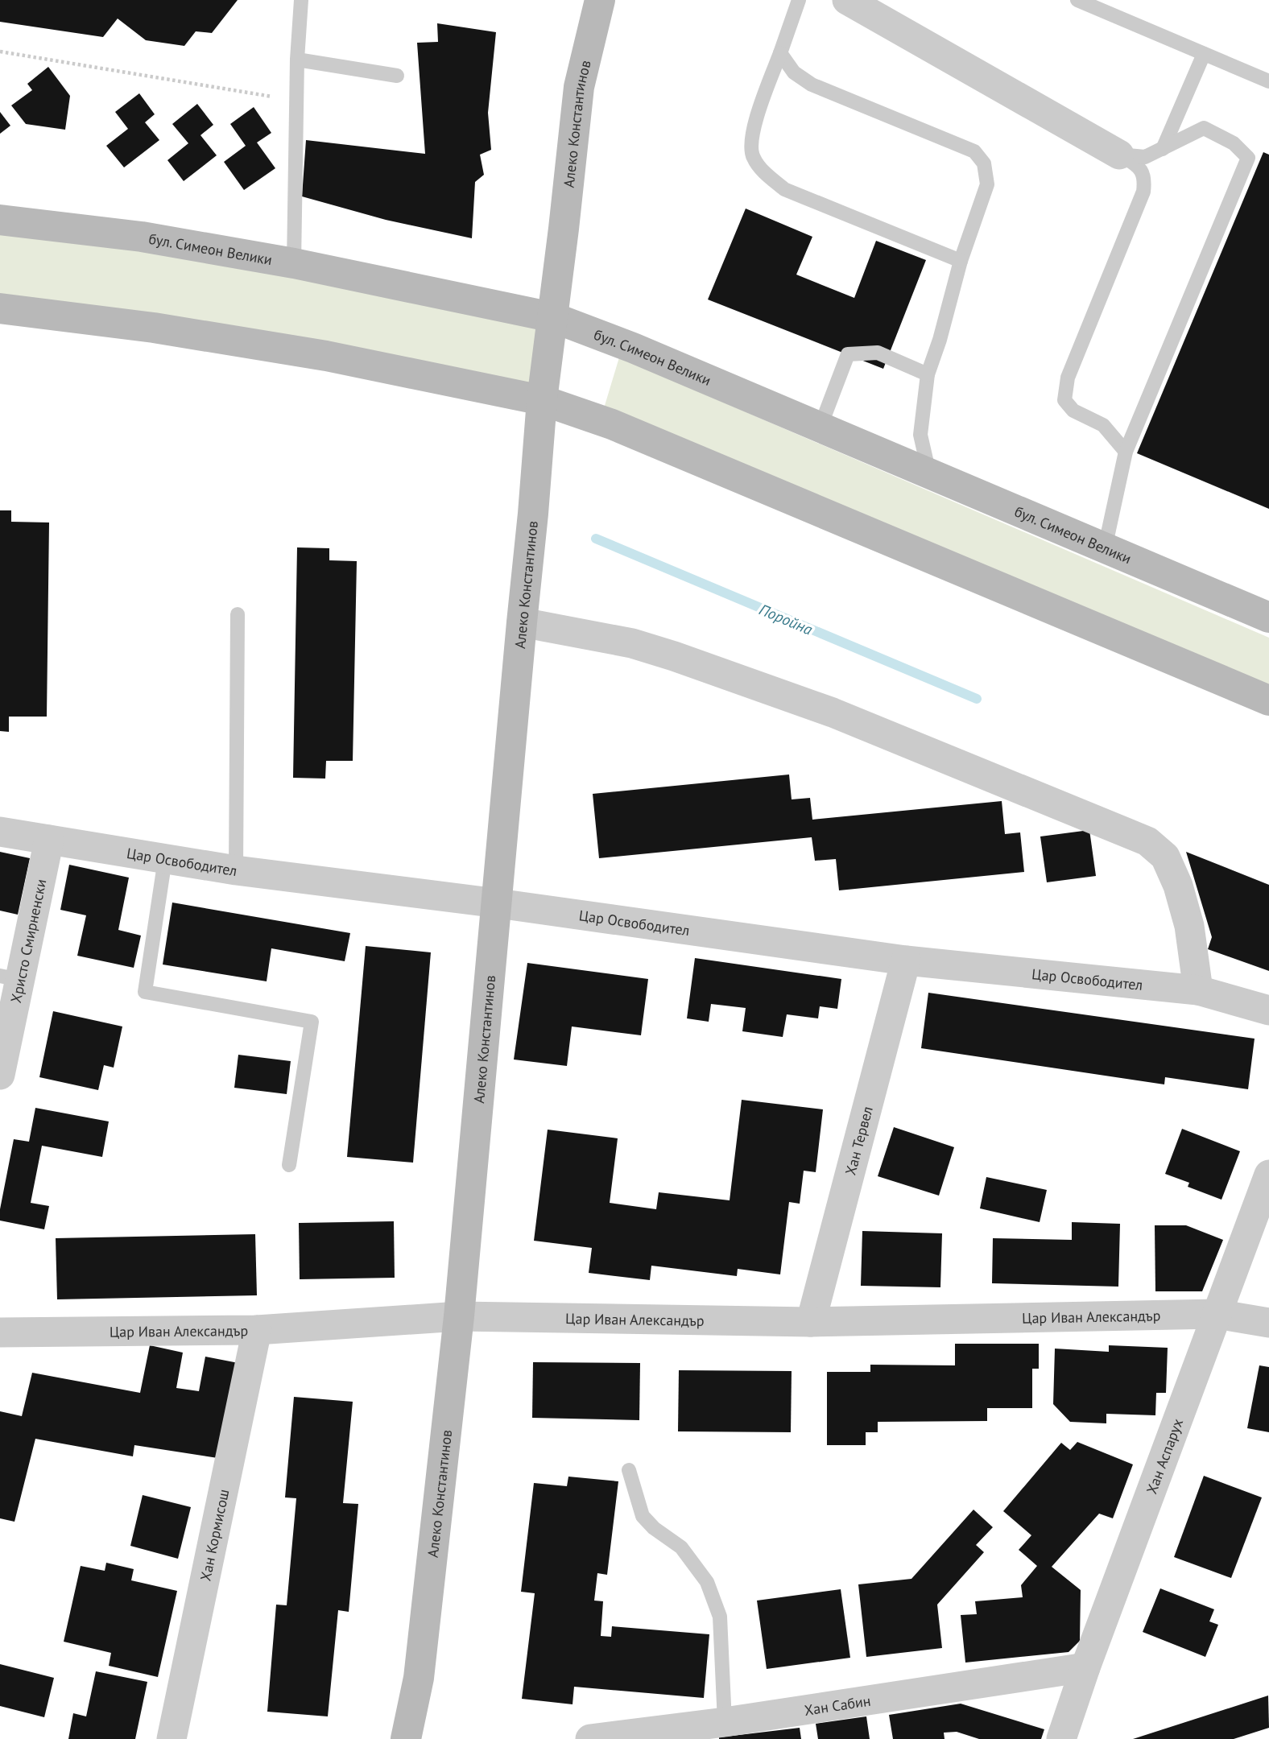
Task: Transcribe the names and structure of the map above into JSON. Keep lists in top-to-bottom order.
{
  "streets": {
    "main road": ["Алеко Константинов", "бул. Симеон Велики"],
    "street": [
      "Цар Освободител",
      "Христо Смирненски",
      "Хан Тервел",
      "Цар Иван Александър",
      "Хан Аспарух",
      "Хан Кормисош",
      "Хан Сабин"
    ]
  },
  "crossings": [
    ["Алеко Константинов", "бул. Симеон Велики"],
    ["Алеко Константинов", "Цар Освободител"],
    ["Алеко Константинов", "Цар Иван Александър"],
    ["Цар Освободител", "Христо Смирненски"],
    ["Цар Освободител", "Хан Тервел"],
    ["Хан Тервел", "Цар Иван Александър"],
    ["Цар Иван Александър", "Хан Аспарух"],
    ["Цар Иван Александър", "Хан Кормисош"],
    ["Хан Аспарух", "Хан Сабин"]
  ],
  "water": ["Поройна"]
}
